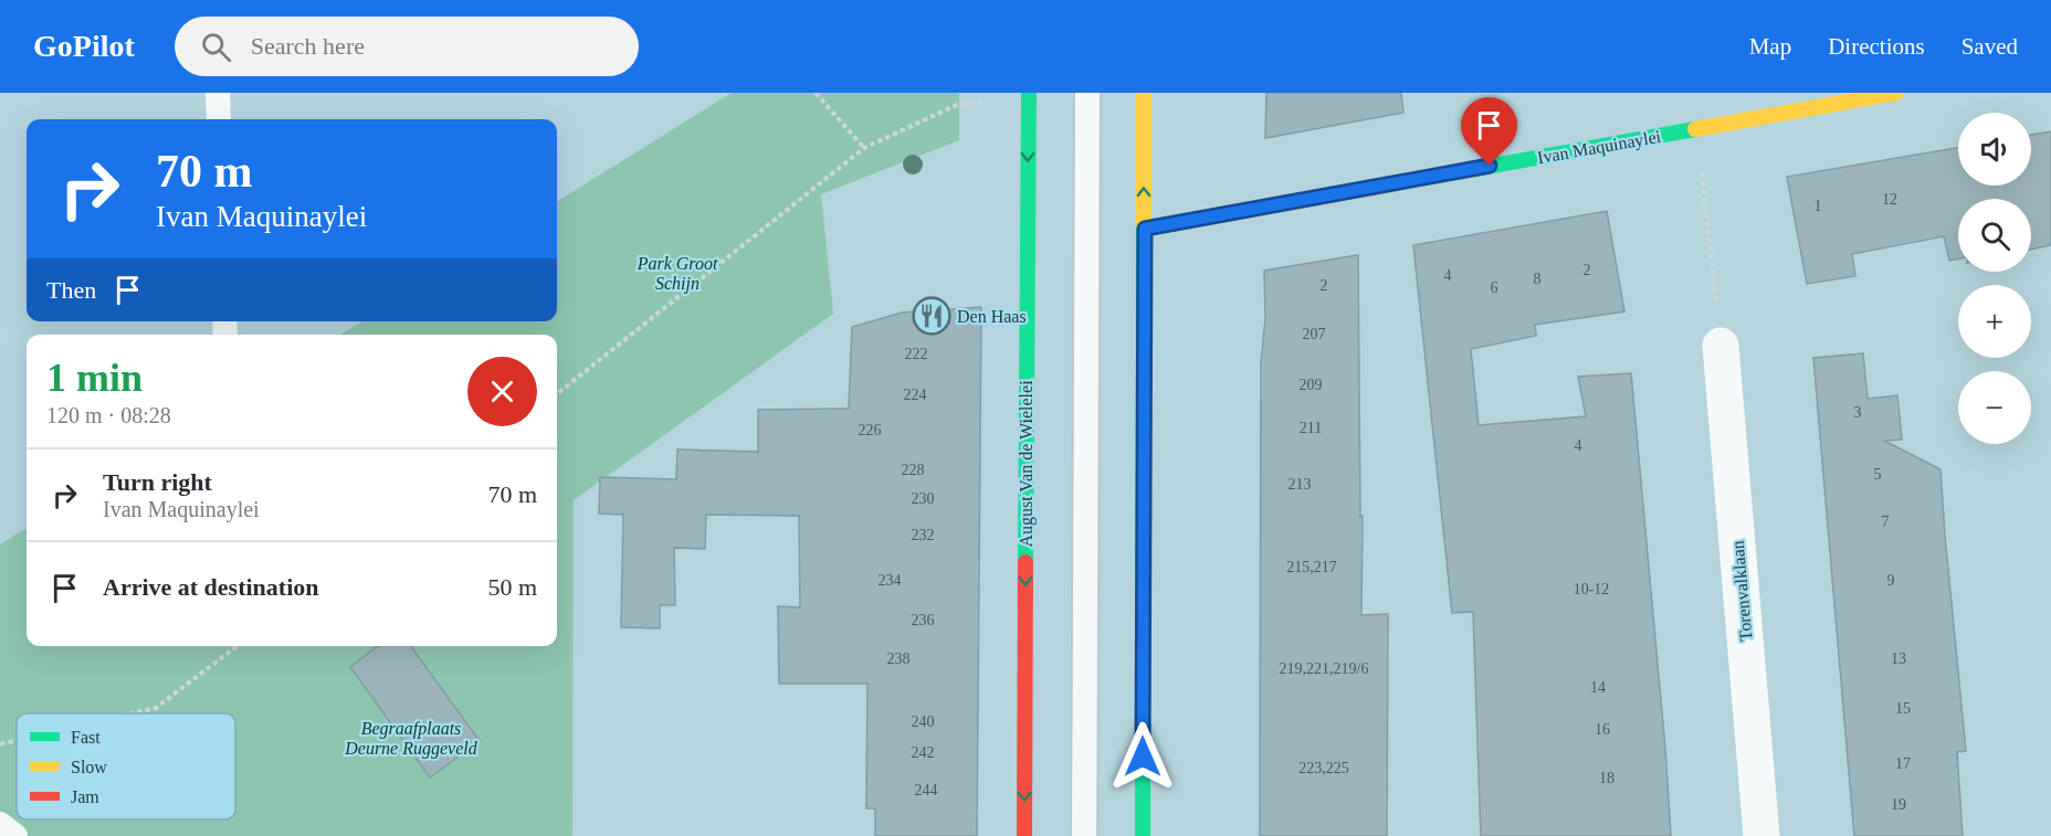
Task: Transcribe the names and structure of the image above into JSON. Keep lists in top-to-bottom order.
{
  "streets": {
    "main road": ["Ivan Maquinaylei", "August Van de Wielelei"],
    "street": ["Torenvalklaan"]
  },
  "parks": ["Park Groot Schijn", "Begraafplaats Deurne Ruggeveld"],
  "places": {
    "restaurant": ["Den Haas"]
  },
  "house_numbers": [
    "12",
    "1",
    "2",
    "4",
    "8",
    "2",
    "6",
    "207",
    "222",
    "209",
    "224",
    "3",
    "211",
    "226",
    "4",
    "228",
    "5",
    "213",
    "230",
    "7",
    "232",
    "215,217",
    "234",
    "9",
    "10-12",
    "236",
    "238",
    "13",
    "219,221,219/6",
    "14",
    "15",
    "240",
    "16",
    "242",
    "17",
    "223,225",
    "18",
    "244",
    "19"
  ],
  "legend": ["Fast", "Slow", "Jam"],
  "page": {
    "header": "GoPilot",
    "search": "Search here",
    "nav": ["Map", "Directions", "Saved"],
    "map_buttons": ["+", "−"],
    "turn": ["70 m", "Ivan Maquinaylei"],
    "then": "Then",
    "heading": ["1 min", "120 m · 08:28"],
    "list": [
      {
        "name": "Turn right",
        "note": "Ivan Maquinaylei",
        "value": "70 m"
      },
      {
        "name": "Arrive at destination",
        "value": "50 m"
      }
    ]
  }
}
